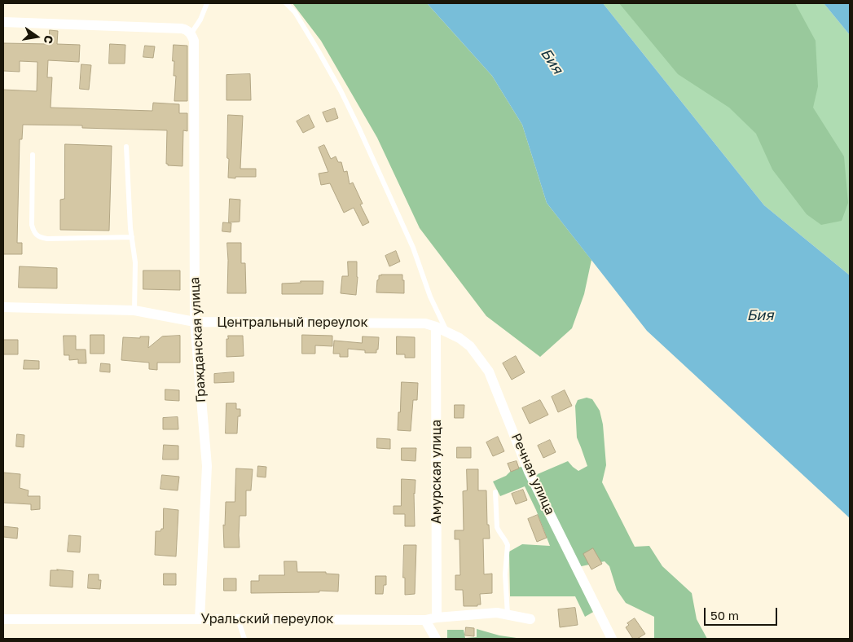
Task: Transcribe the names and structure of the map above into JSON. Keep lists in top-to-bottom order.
{
  "streets": {
    "street": [
      "Центральный переулок",
      "Гражданская улица",
      "Амурская улица",
      "Речная улица",
      "Уральский переулок"
    ]
  },
  "crossings": [
    ["Центральный переулок", "Гражданская улица"],
    ["Центральный переулок", "Амурская улица"],
    ["Центральный переулок", "Речная улица"],
    ["Гражданская улица", "Уральский переулок"],
    ["Амурская улица", "Речная улица"],
    ["Амурская улица", "Уральский переулок"]
  ],
  "water": ["Бия"],
  "scale_bar": "50 m",
  "north": "right"
}
